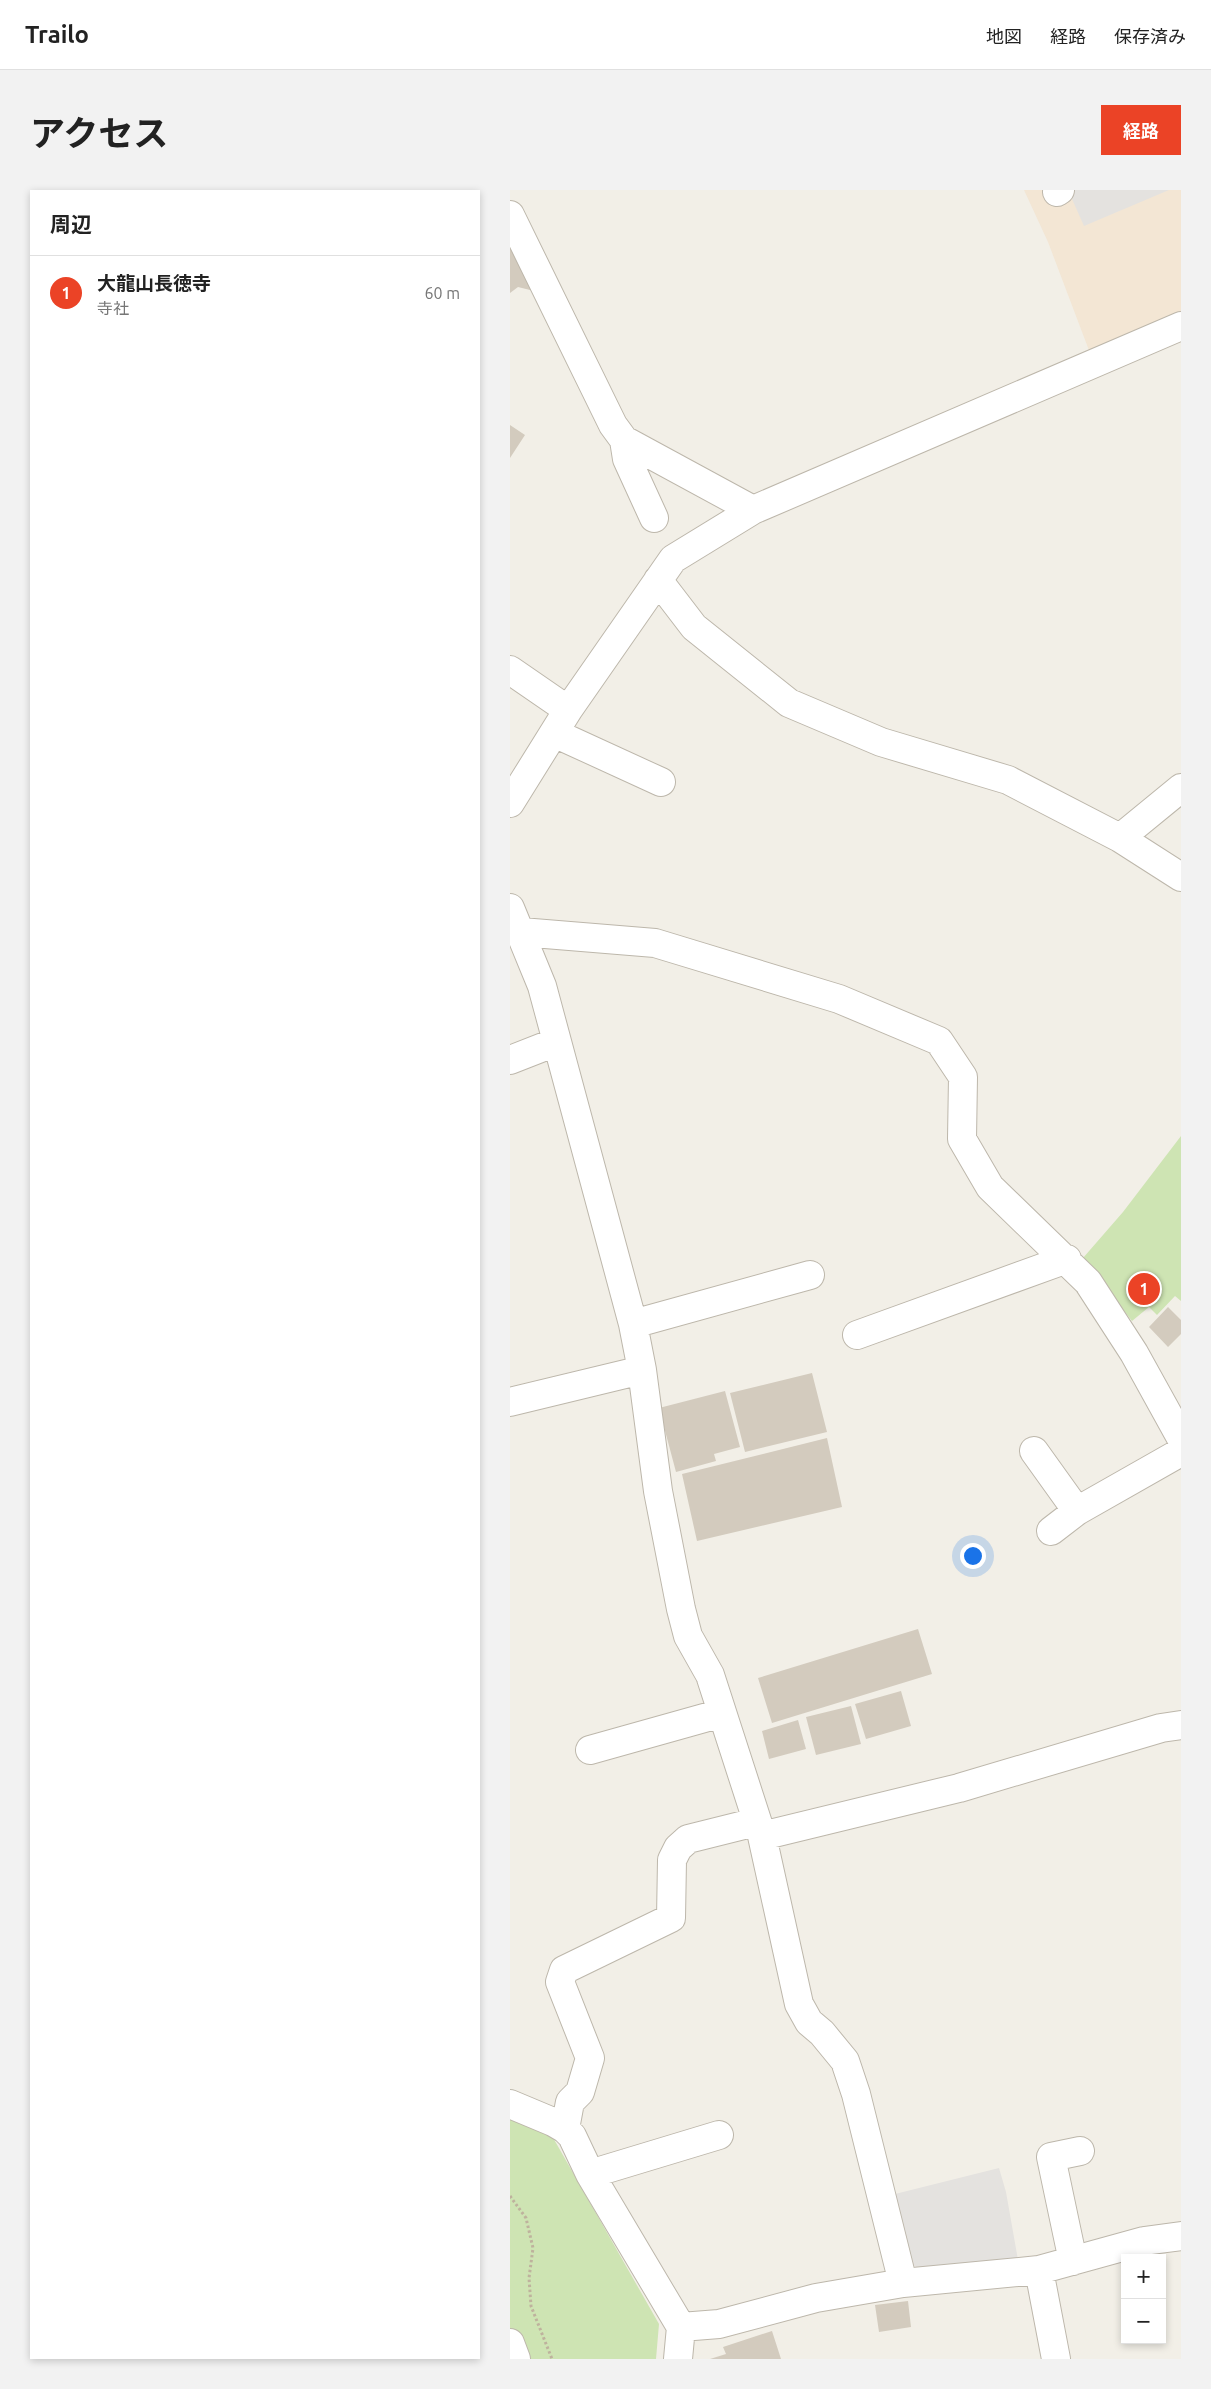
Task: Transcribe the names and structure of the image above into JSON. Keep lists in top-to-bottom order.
{
  "page": {
    "header": "Trailo",
    "nav": ["地図", "経路", "保存済み"],
    "title": "アクセス",
    "buttons": "経路",
    "heading": "周辺",
    "list": [
      {
        "mark": "1",
        "name": "大龍山長徳寺",
        "note": "寺社",
        "value": "60 m"
      }
    ],
    "pins": "1",
    "map_buttons": ["+", "−"]
  }
}
